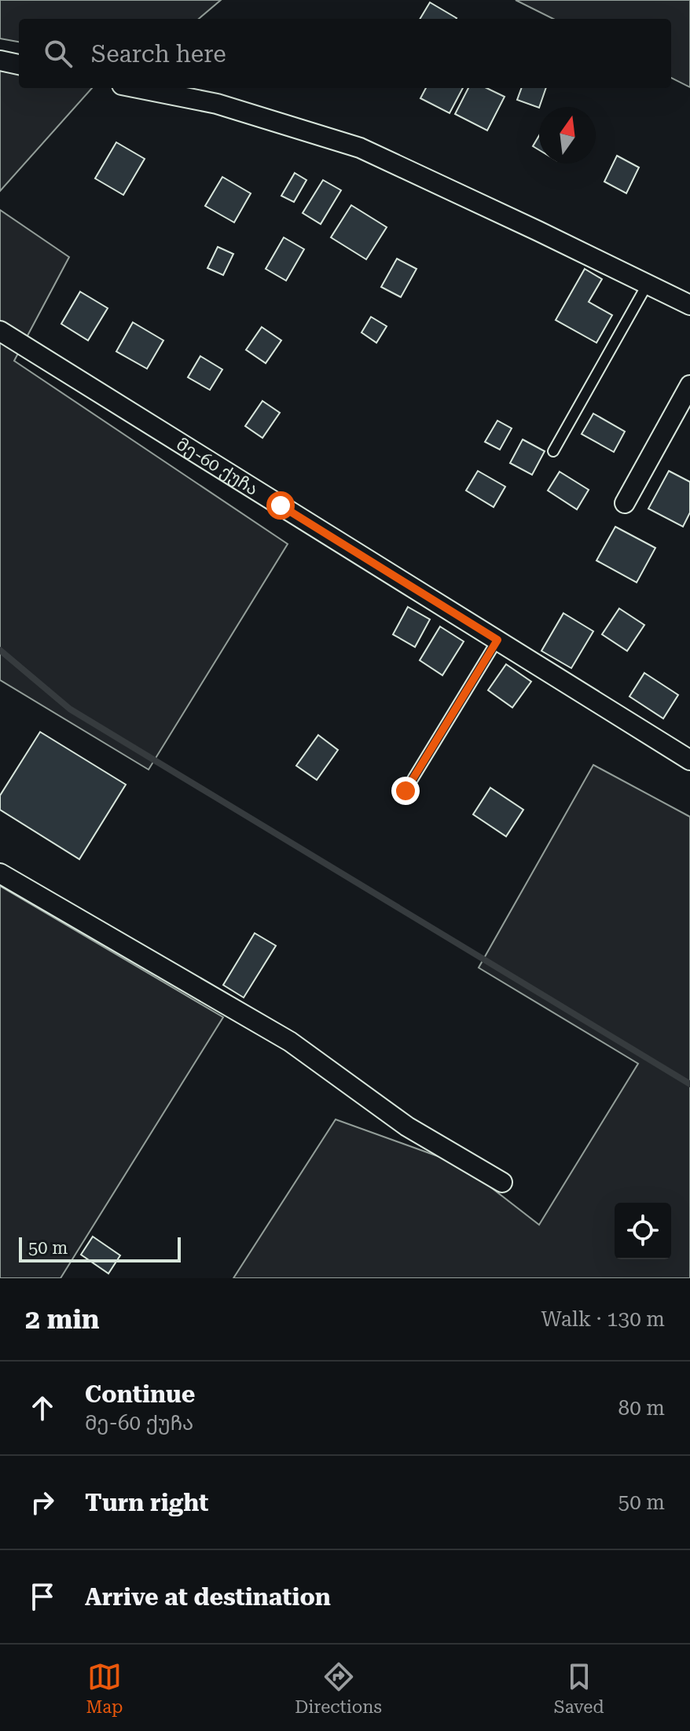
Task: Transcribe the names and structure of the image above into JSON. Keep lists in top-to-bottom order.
{
  "streets": {
    "street": ["მე-60 ქუჩა"]
  },
  "scale_bar": "50 m",
  "north": "top",
  "page": {
    "search": "Search here",
    "scale": "50 m",
    "heading": ["2 min", "Walk · 130 m"],
    "list": [
      ["Continue", "მე-60 ქუჩა", "80 m"],
      ["Turn right", "50 m"],
      "Arrive at destination"
    ],
    "nav": ["Map", "Directions", "Saved"]
  }
}
